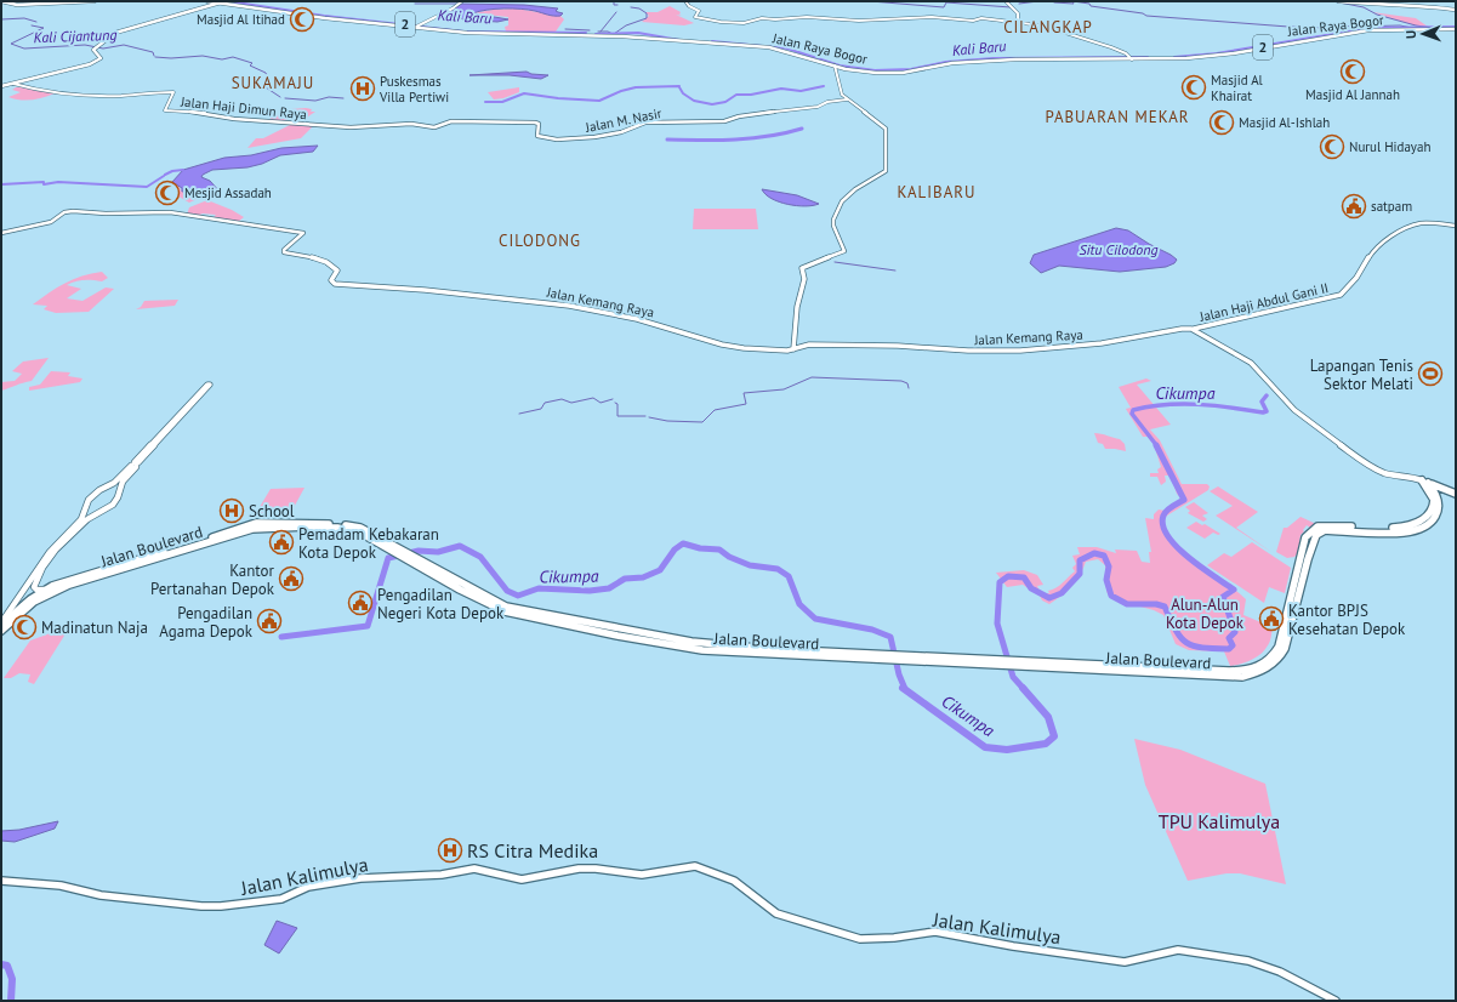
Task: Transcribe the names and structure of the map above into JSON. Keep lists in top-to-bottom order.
{
  "streets": {
    "highway": ["2", "Jalan Raya Bogor"],
    "main road": ["Jalan Boulevard"],
    "street": [
      "Jalan Haji Dimun Raya",
      "Jalan M. Nasir",
      "Jalan Kemang Raya",
      "Jalan Haji Abdul Gani II",
      "Jalan Kalimulya"
    ]
  },
  "crossings": [
    ["Jalan Haji Dimun Raya", "Jalan M. Nasir"],
    ["Jalan Kemang Raya", "Jalan Haji Abdul Gani II"]
  ],
  "districts": [
    "CILANGKAP",
    "SUKAMAJU",
    "PABUARAN MEKAR",
    "KALIBARU",
    "CILODONG"
  ],
  "water": [
    "Kali Baru",
    "Kali Cijantung",
    "Situ Cilodong",
    "Cikumpa"
  ],
  "parks": ["Alun-Alun Kota Depok", "TPU Kalimulya"],
  "places": {
    "mosque": [
      "Masjid Al Itihad",
      "Masjid Al Jannah",
      "Masjid Al Khairat",
      "Masjid Al-Ishlah",
      "Nurul Hidayah",
      "Mesjid Assadah",
      "Madinatun Naja"
    ],
    "hospital": ["Puskesmas Villa Pertiwi", "School", "RS Citra Medika"],
    "public building": [
      "satpam",
      "Pemadam Kebakaran Kota Depok",
      "Kantor Pertanahan Depok",
      "Pengadilan Negeri Kota Depok",
      "Kantor BPJS Kesehatan Depok",
      "Pengadilan Agama Depok"
    ],
    "sports": ["Lapangan Tenis Sektor Melati"]
  },
  "north": "left"
}
